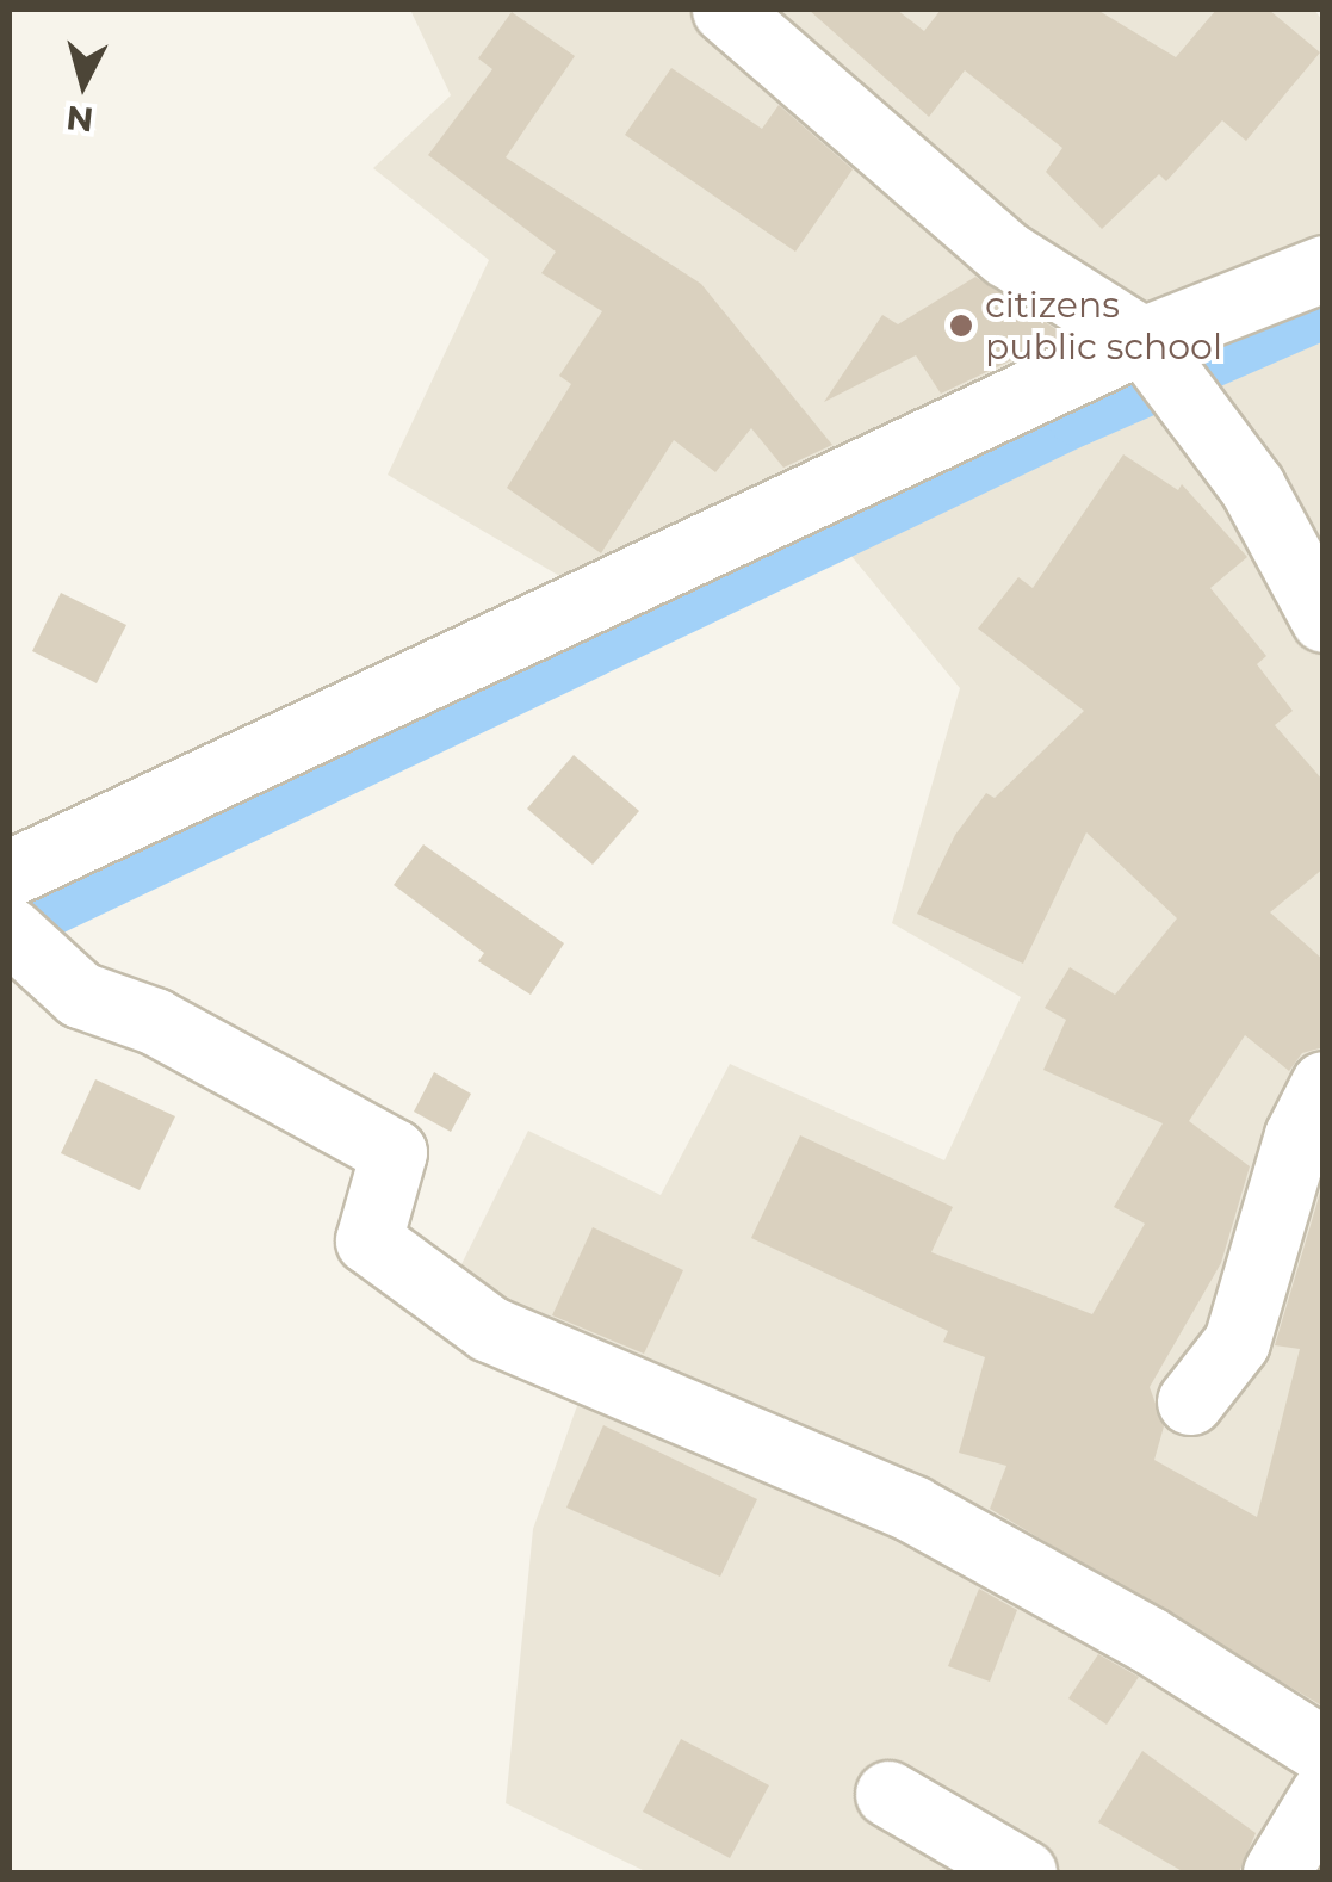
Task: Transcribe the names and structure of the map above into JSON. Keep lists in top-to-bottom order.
{
  "places": ["citizens public school"],
  "north": "bottom"
}
